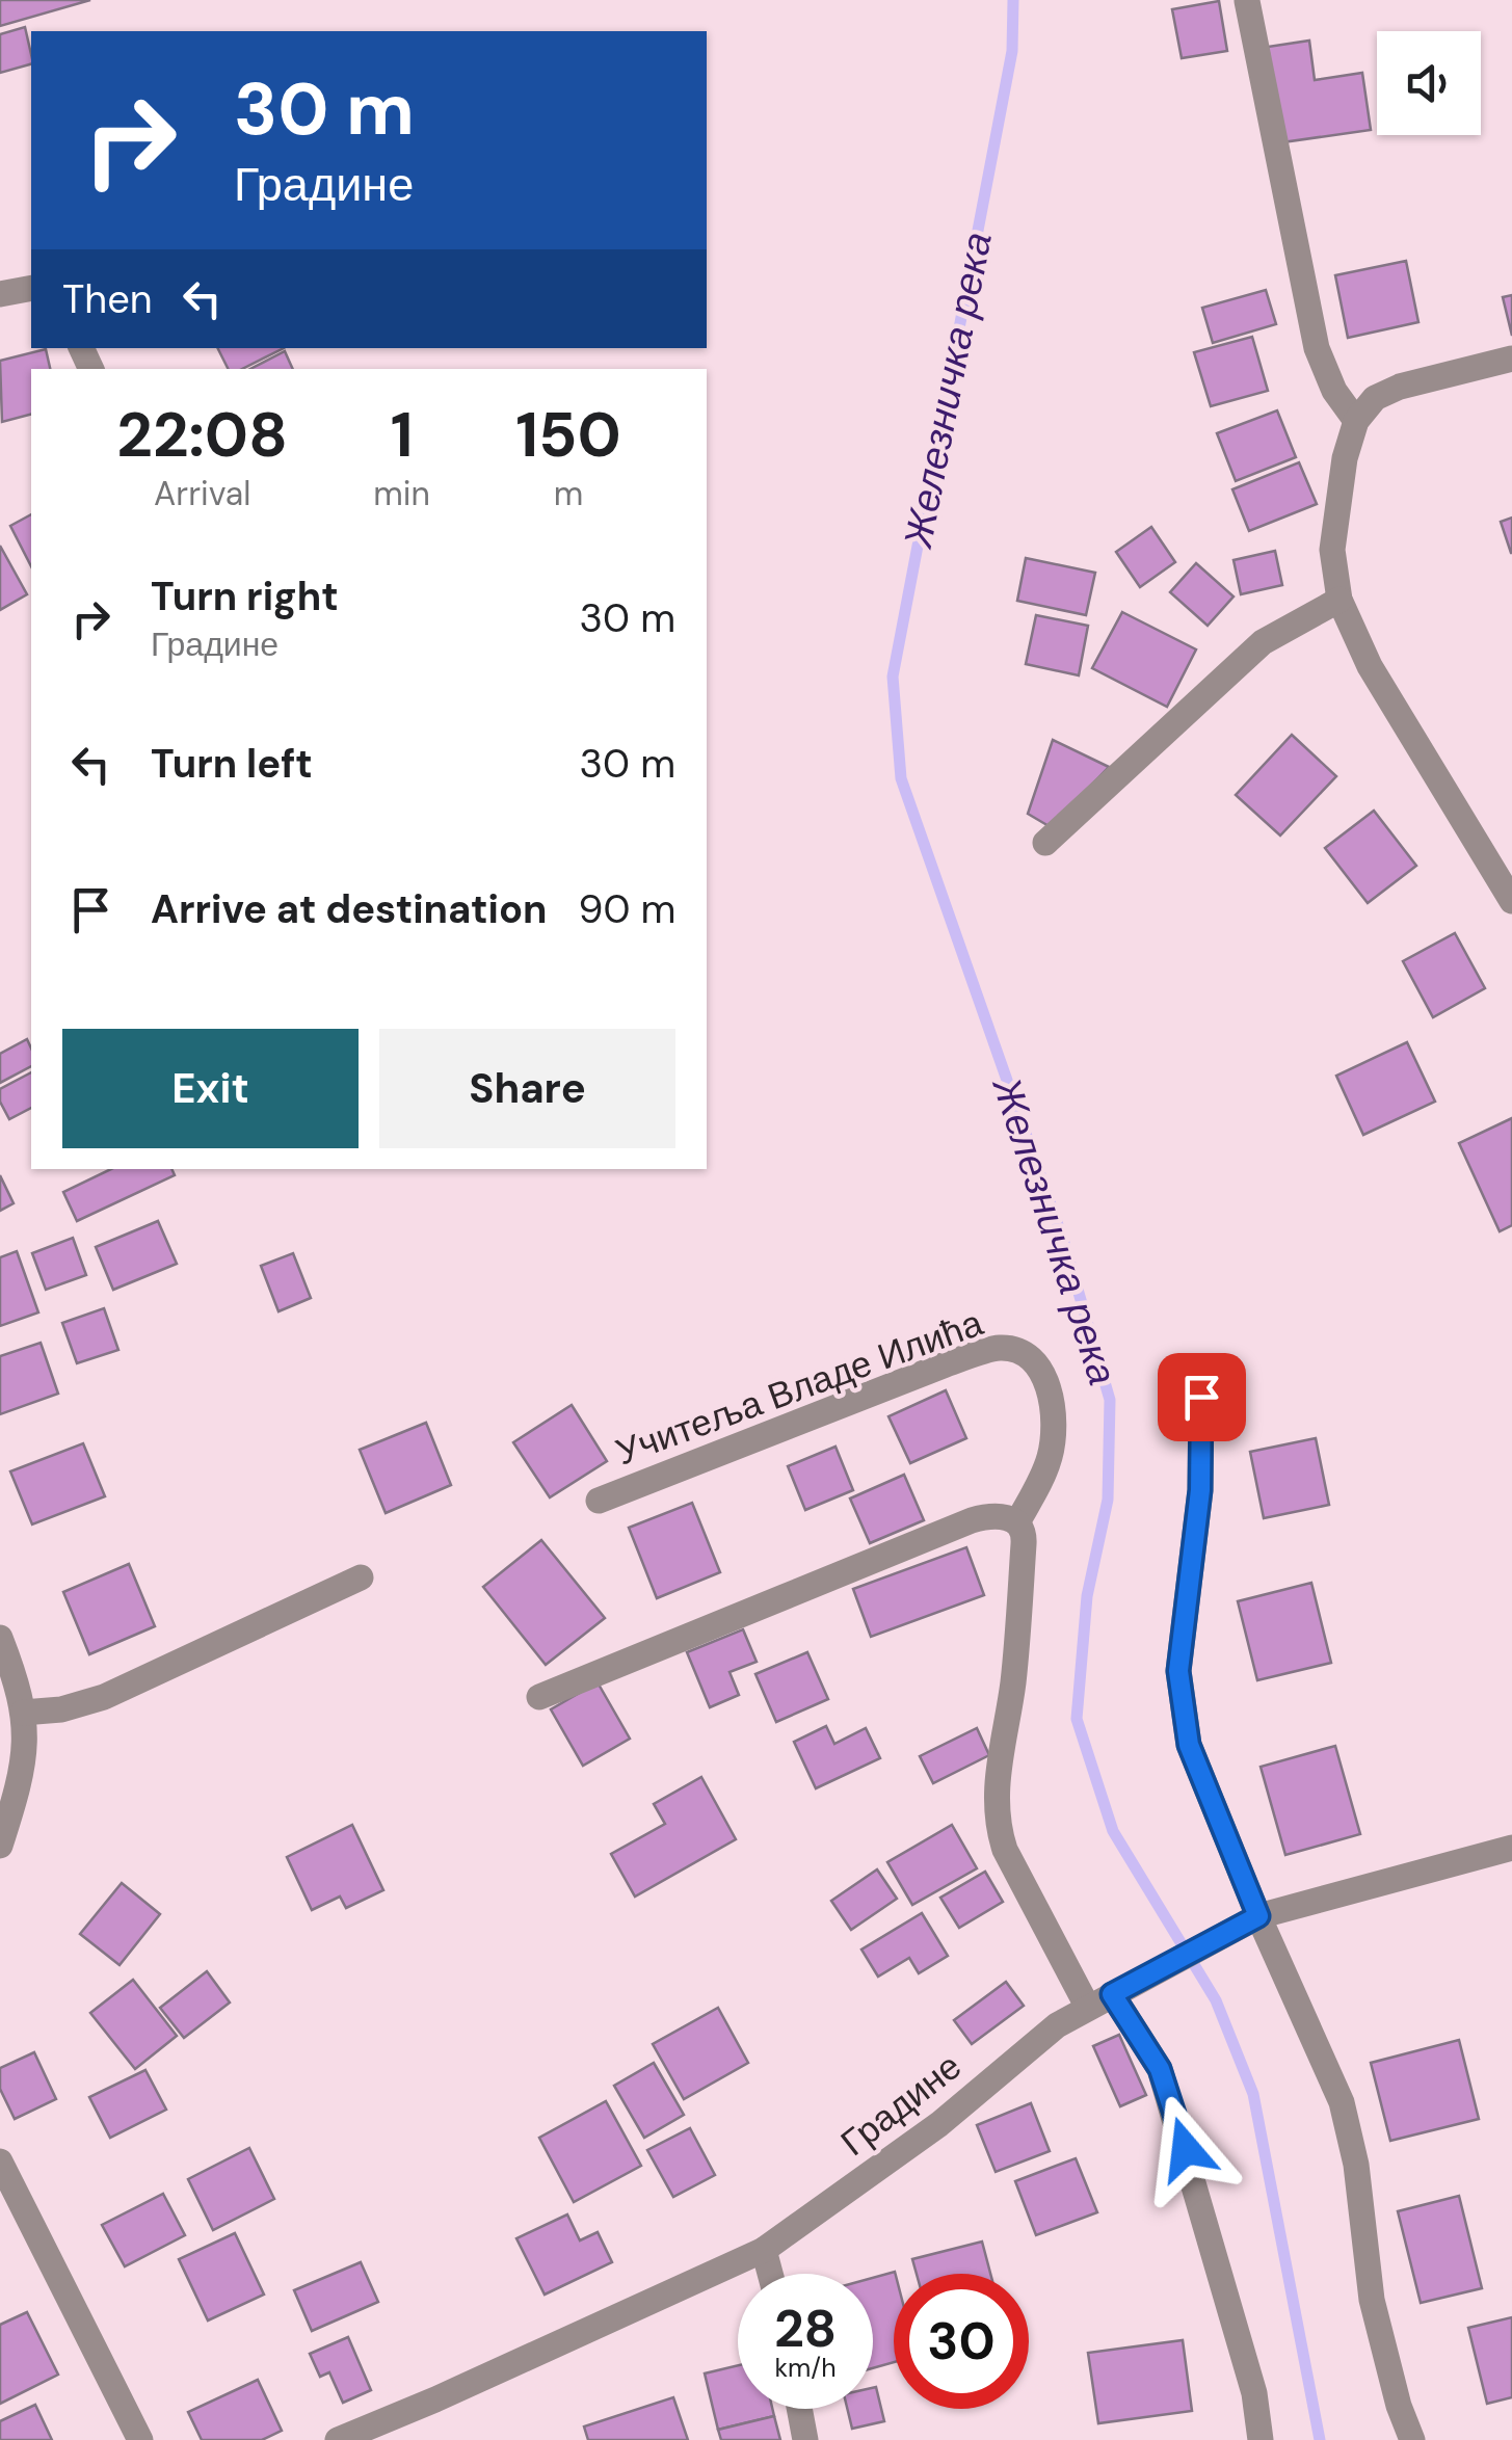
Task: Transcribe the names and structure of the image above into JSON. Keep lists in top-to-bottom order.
{
  "streets": {
    "street": ["Учитеља Владе Илића", "Градине"]
  },
  "water": ["Железничка река"],
  "page": {
    "turn": ["30 m", "Градине"],
    "then": "Then",
    "eta": [
      "22:08",
      "Arrival",
      "1",
      "min",
      "150",
      "m"
    ],
    "list": [
      {
        "name": "Turn right",
        "note": "Градине",
        "value": "30 m"
      },
      {
        "name": "Turn left",
        "value": "30 m"
      },
      {
        "name": "Arrive at destination",
        "value": "90 m"
      }
    ],
    "buttons": ["Exit", "Share"],
    "speed": "28 km/h",
    "limit": "30"
  }
}
